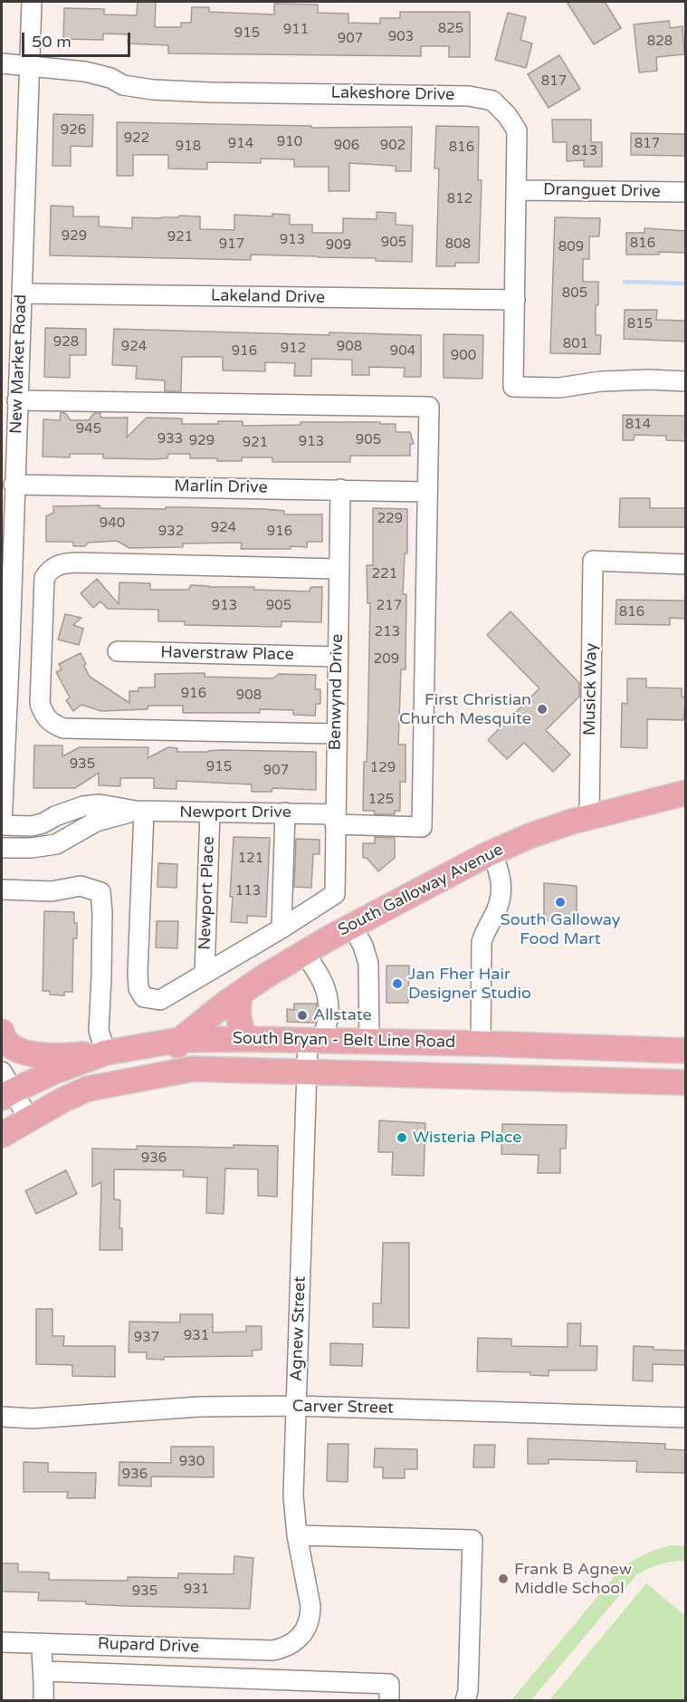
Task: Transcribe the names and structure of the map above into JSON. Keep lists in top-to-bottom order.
{
  "streets": {
    "main road": ["South Galloway Avenue", "South Bryan - Belt Line Road"],
    "street": [
      "Lakeshore Drive",
      "Dranguet Drive",
      "Lakeland Drive",
      "New Market Road",
      "Marlin Drive",
      "Haverstraw Place",
      "Musick Way",
      "Benwynd Drive",
      "Newport Drive",
      "Newport Place",
      "Agnew Street",
      "Carver Street",
      "Rupard Drive"
    ]
  },
  "crossings": [
    ["Lakeshore Drive", "Dranguet Drive"],
    ["Lakeshore Drive", "Lakeland Drive"],
    ["Lakeshore Drive", "New Market Road"],
    ["Lakeland Drive", "New Market Road"],
    ["New Market Road", "Marlin Drive"],
    ["New Market Road", "Newport Drive"],
    ["Marlin Drive", "Benwynd Drive"],
    ["Marlin Drive", "Newport Drive"],
    ["Haverstraw Place", "Benwynd Drive"],
    ["Musick Way", "South Galloway Avenue"],
    ["Benwynd Drive", "Newport Drive"],
    ["Newport Drive", "Newport Place"],
    ["South Galloway Avenue", "South Bryan - Belt Line Road"],
    ["South Galloway Avenue", "Agnew Street"],
    ["South Bryan - Belt Line Road", "Agnew Street"],
    ["Agnew Street", "Carver Street"],
    ["Agnew Street", "Rupard Drive"]
  ],
  "places": [
    "First Christian Church Mesquite",
    "South Galloway Food Mart",
    "Jan Fher Hair Designer Studio",
    "Allstate",
    "Wisteria Place",
    "Frank B Agnew Middle School"
  ],
  "house_numbers": [
    "825",
    "911",
    "915",
    "903",
    "907",
    "828",
    "817",
    "926",
    "922",
    "910",
    "914",
    "817",
    "906",
    "902",
    "918",
    "816",
    "813",
    "812",
    "929",
    "921",
    "913",
    "905",
    "816",
    "917",
    "808",
    "909",
    "809",
    "805",
    "815",
    "928",
    "801",
    "924",
    "908",
    "912",
    "916",
    "904",
    "900",
    "814",
    "945",
    "933",
    "905",
    "929",
    "913",
    "921",
    "229",
    "940",
    "924",
    "932",
    "916",
    "221",
    "913",
    "905",
    "217",
    "816",
    "213",
    "209",
    "916",
    "908",
    "935",
    "915",
    "129",
    "907",
    "125",
    "121",
    "113",
    "936",
    "931",
    "937",
    "930",
    "936",
    "931",
    "935"
  ],
  "scale_bar": "50 m"
}
